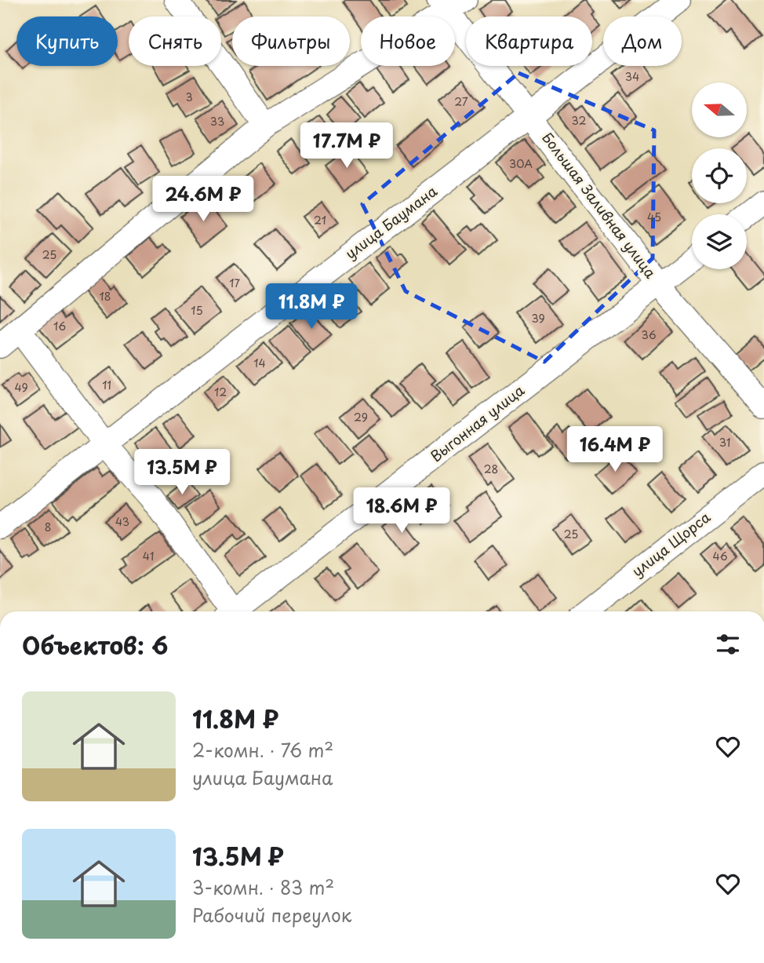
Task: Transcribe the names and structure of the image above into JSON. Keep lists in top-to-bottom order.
{
  "streets": {
    "street": [
      "Большая Заливная улица",
      "улица Баумана",
      "Выгонная улица",
      "улица Щорса"
    ]
  },
  "crossings": [
    ["Большая Заливная улица", "улица Баумана"],
    ["Большая Заливная улица", "Выгонная улица"]
  ],
  "house_numbers": [
    "34",
    "3",
    "27",
    "32",
    "33",
    "30А",
    "45",
    "21",
    "25",
    "17",
    "18",
    "15",
    "39",
    "16",
    "36",
    "14",
    "11",
    "49",
    "12",
    "29",
    "31",
    "28",
    "43",
    "8",
    "25",
    "41",
    "46"
  ],
  "north": "left",
  "page": {
    "chip": [
      "Купить",
      "Снять",
      "Фильтры",
      "Новое",
      "Квартира",
      "Дом"
    ],
    "price": [
      "17.7M ₽",
      "24.6M ₽",
      "11.8M ₽",
      "16.4M ₽",
      "13.5M ₽",
      "18.6M ₽"
    ],
    "heading": "Объектов: 6",
    "list": [
      {
        "name": "11.8M ₽",
        "note": "2-комн. · 76 m² · улица Баумана"
      },
      {
        "name": "13.5M ₽",
        "note": "3-комн. · 83 m² · Рабочий переулок"
      }
    ]
  }
}
